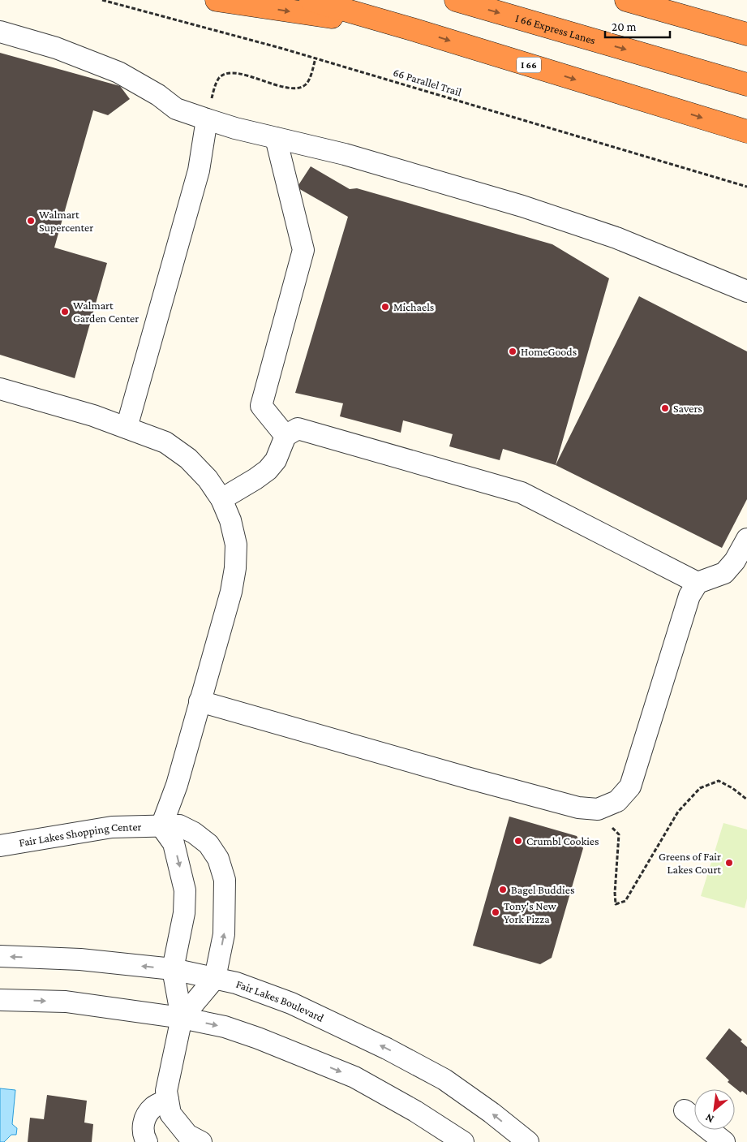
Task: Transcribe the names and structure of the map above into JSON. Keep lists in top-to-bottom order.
{
  "streets": {
    "highway": ["I 66 Express Lanes", "I 66"],
    "street": ["Fair Lakes Shopping Center", "Fair Lakes Boulevard"],
    "path": ["66 Parallel Trail"]
  },
  "crossings": [
    ["Fair Lakes Shopping Center", "Fair Lakes Boulevard"]
  ],
  "places": [
    "Walmart Supercenter",
    "Michaels",
    "Walmart Garden Center",
    "HomeGoods",
    "Savers",
    "Crumbl Cookies",
    "Greens of Fair Lakes Court",
    "Bagel Buddies",
    "Tony's New York Pizza"
  ],
  "scale_bar": "20 m",
  "north": "bottom left"
}
